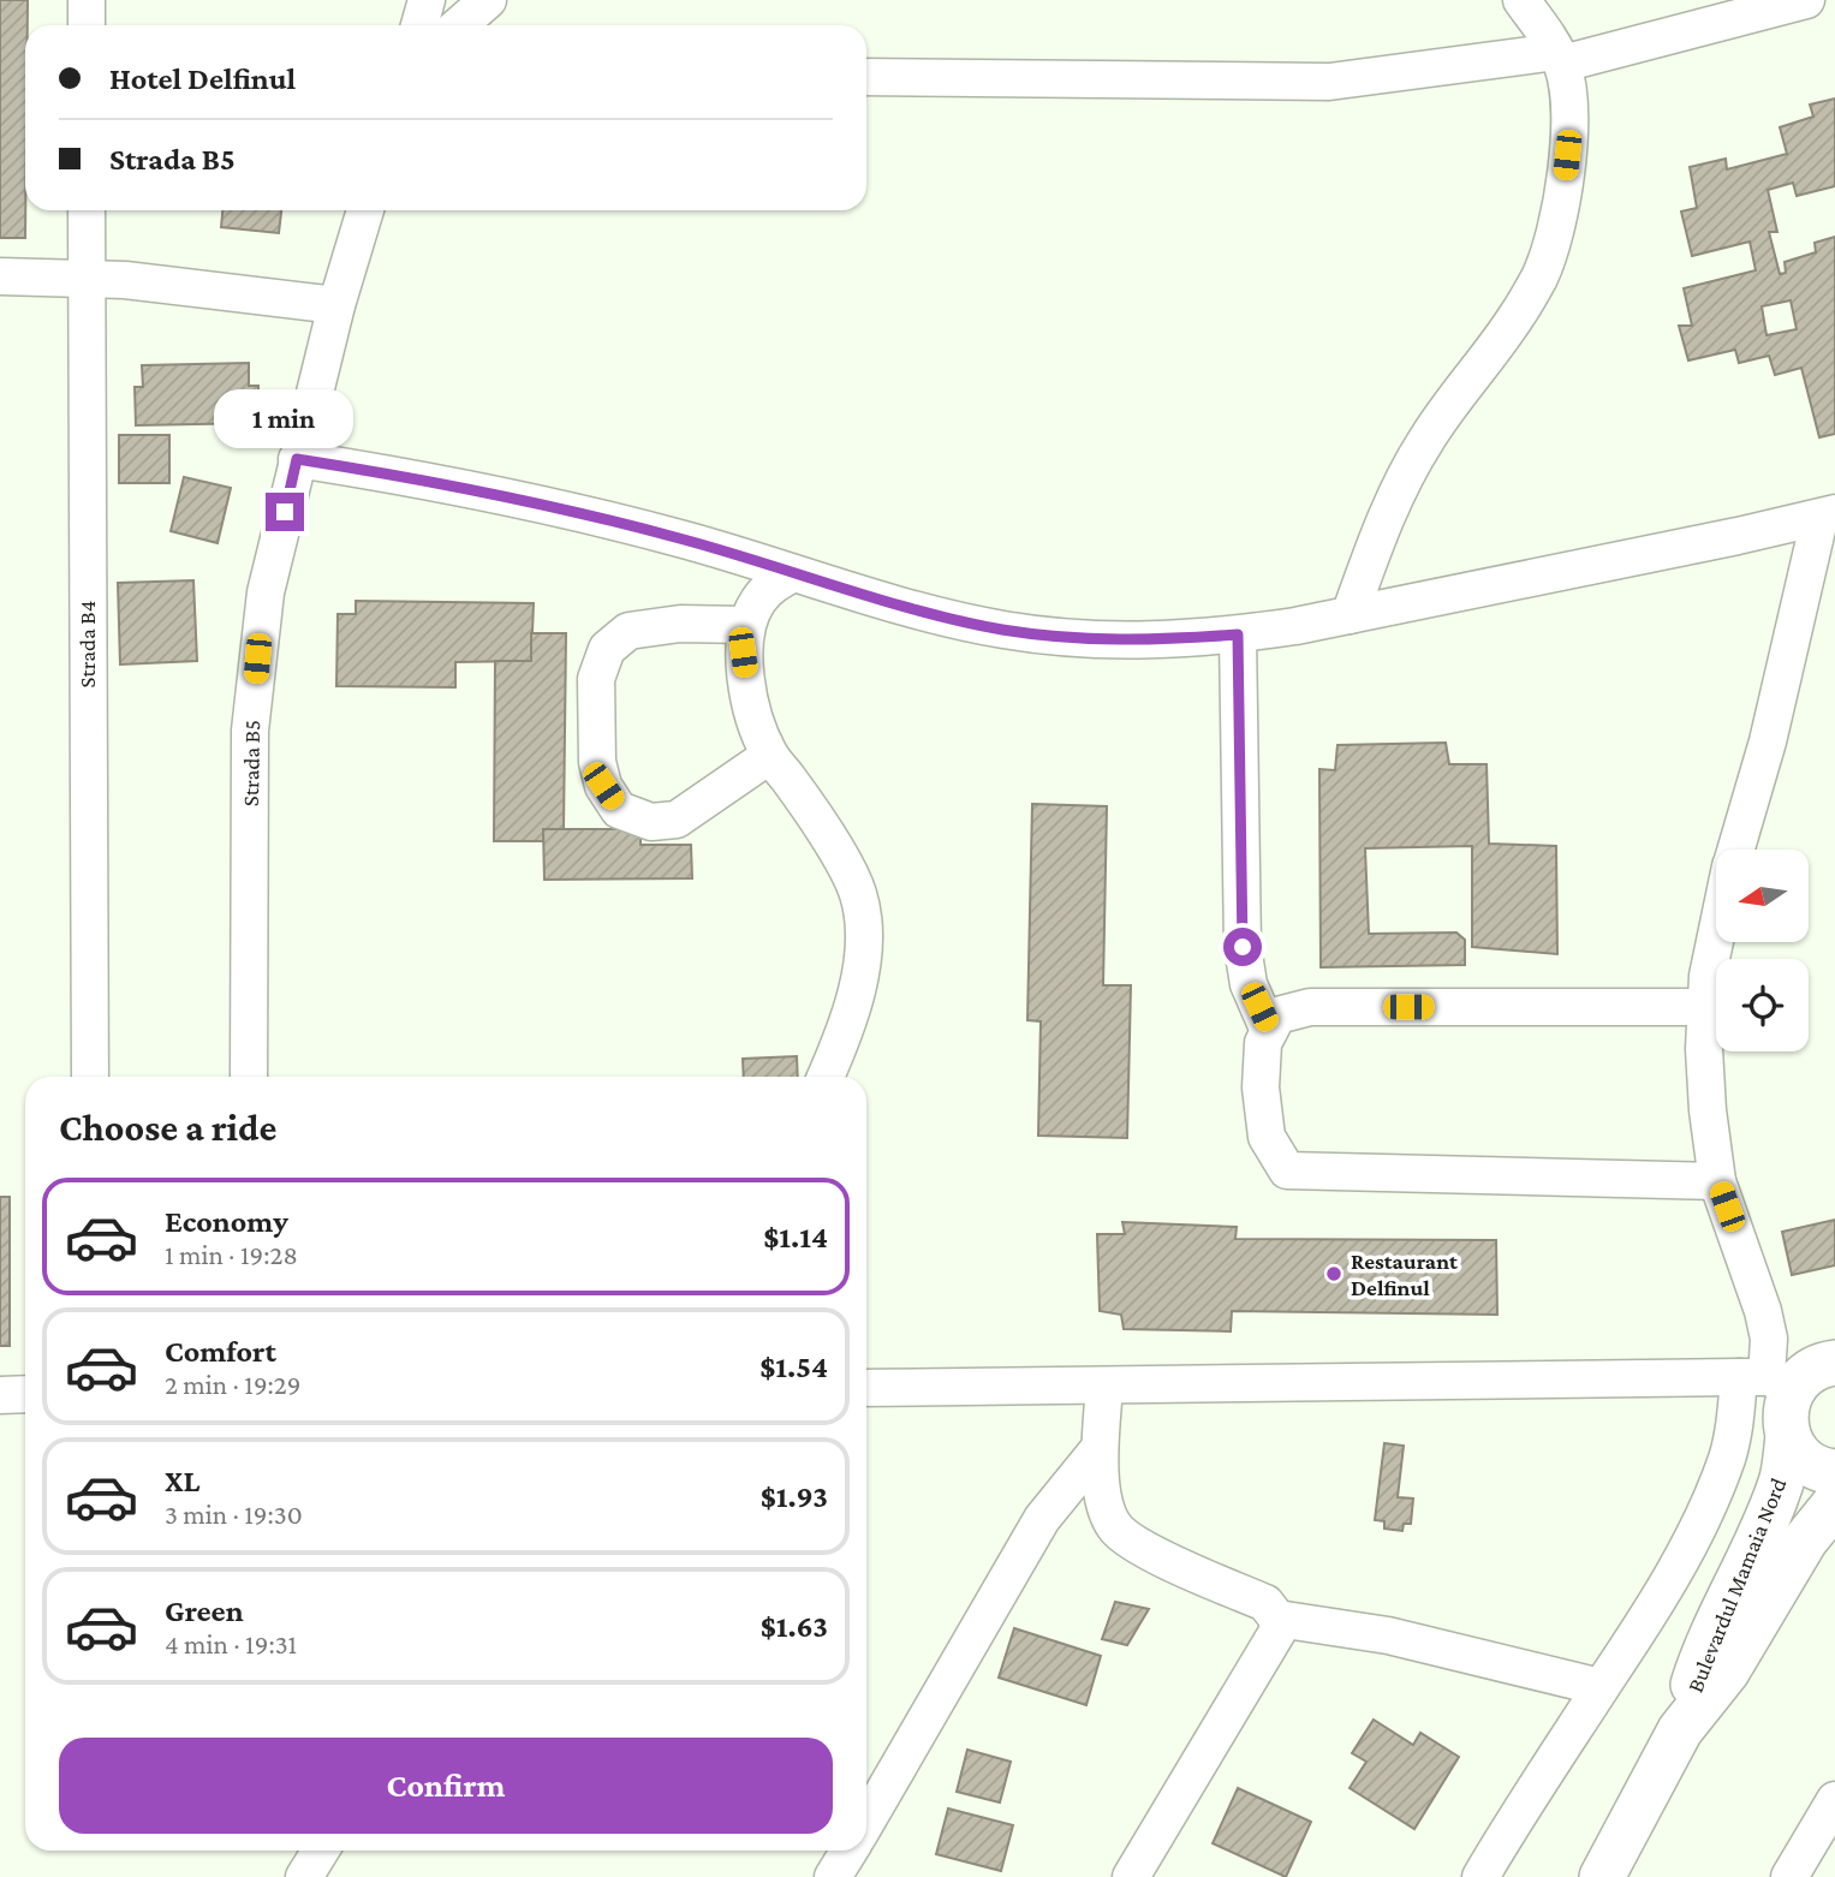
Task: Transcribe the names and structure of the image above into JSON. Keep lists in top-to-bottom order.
{
  "streets": {
    "main road": ["Bulevardul Mamaia Nord"],
    "street": ["Strada B4", "Strada B5"]
  },
  "places": ["Restaurant Delfinul"],
  "north": "left",
  "page": {
    "banner": ["Hotel Delfinul", "Strada B5"],
    "bubble": "1 min",
    "heading": "Choose a ride",
    "list": [
      {
        "name": "Economy",
        "note": "1 min · 19:28",
        "value": "$1.14"
      },
      {
        "name": "Comfort",
        "note": "2 min · 19:29",
        "value": "$1.54"
      },
      {
        "name": "XL",
        "note": "3 min · 19:30",
        "value": "$1.93"
      },
      {
        "name": "Green",
        "note": "4 min · 19:31",
        "value": "$1.63"
      }
    ],
    "buttons": "Confirm"
  }
}
